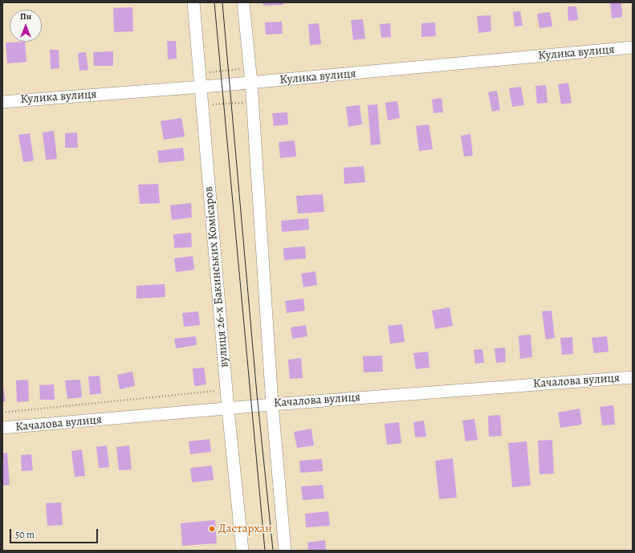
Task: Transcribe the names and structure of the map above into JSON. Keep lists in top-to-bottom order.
{
  "streets": {
    "street": ["Кулика вулиця", "вулиця 26-х Бакинських Комісаров", "Качалова вулиця"]
  },
  "crossings": [
    ["Кулика вулиця", "вулиця 26-х Бакинських Комісаров"],
    ["вулиця 26-х Бакинських Комісаров", "Качалова вулиця"]
  ],
  "places": ["Дастархан"],
  "scale_bar": "50 m",
  "north": "top"
}
